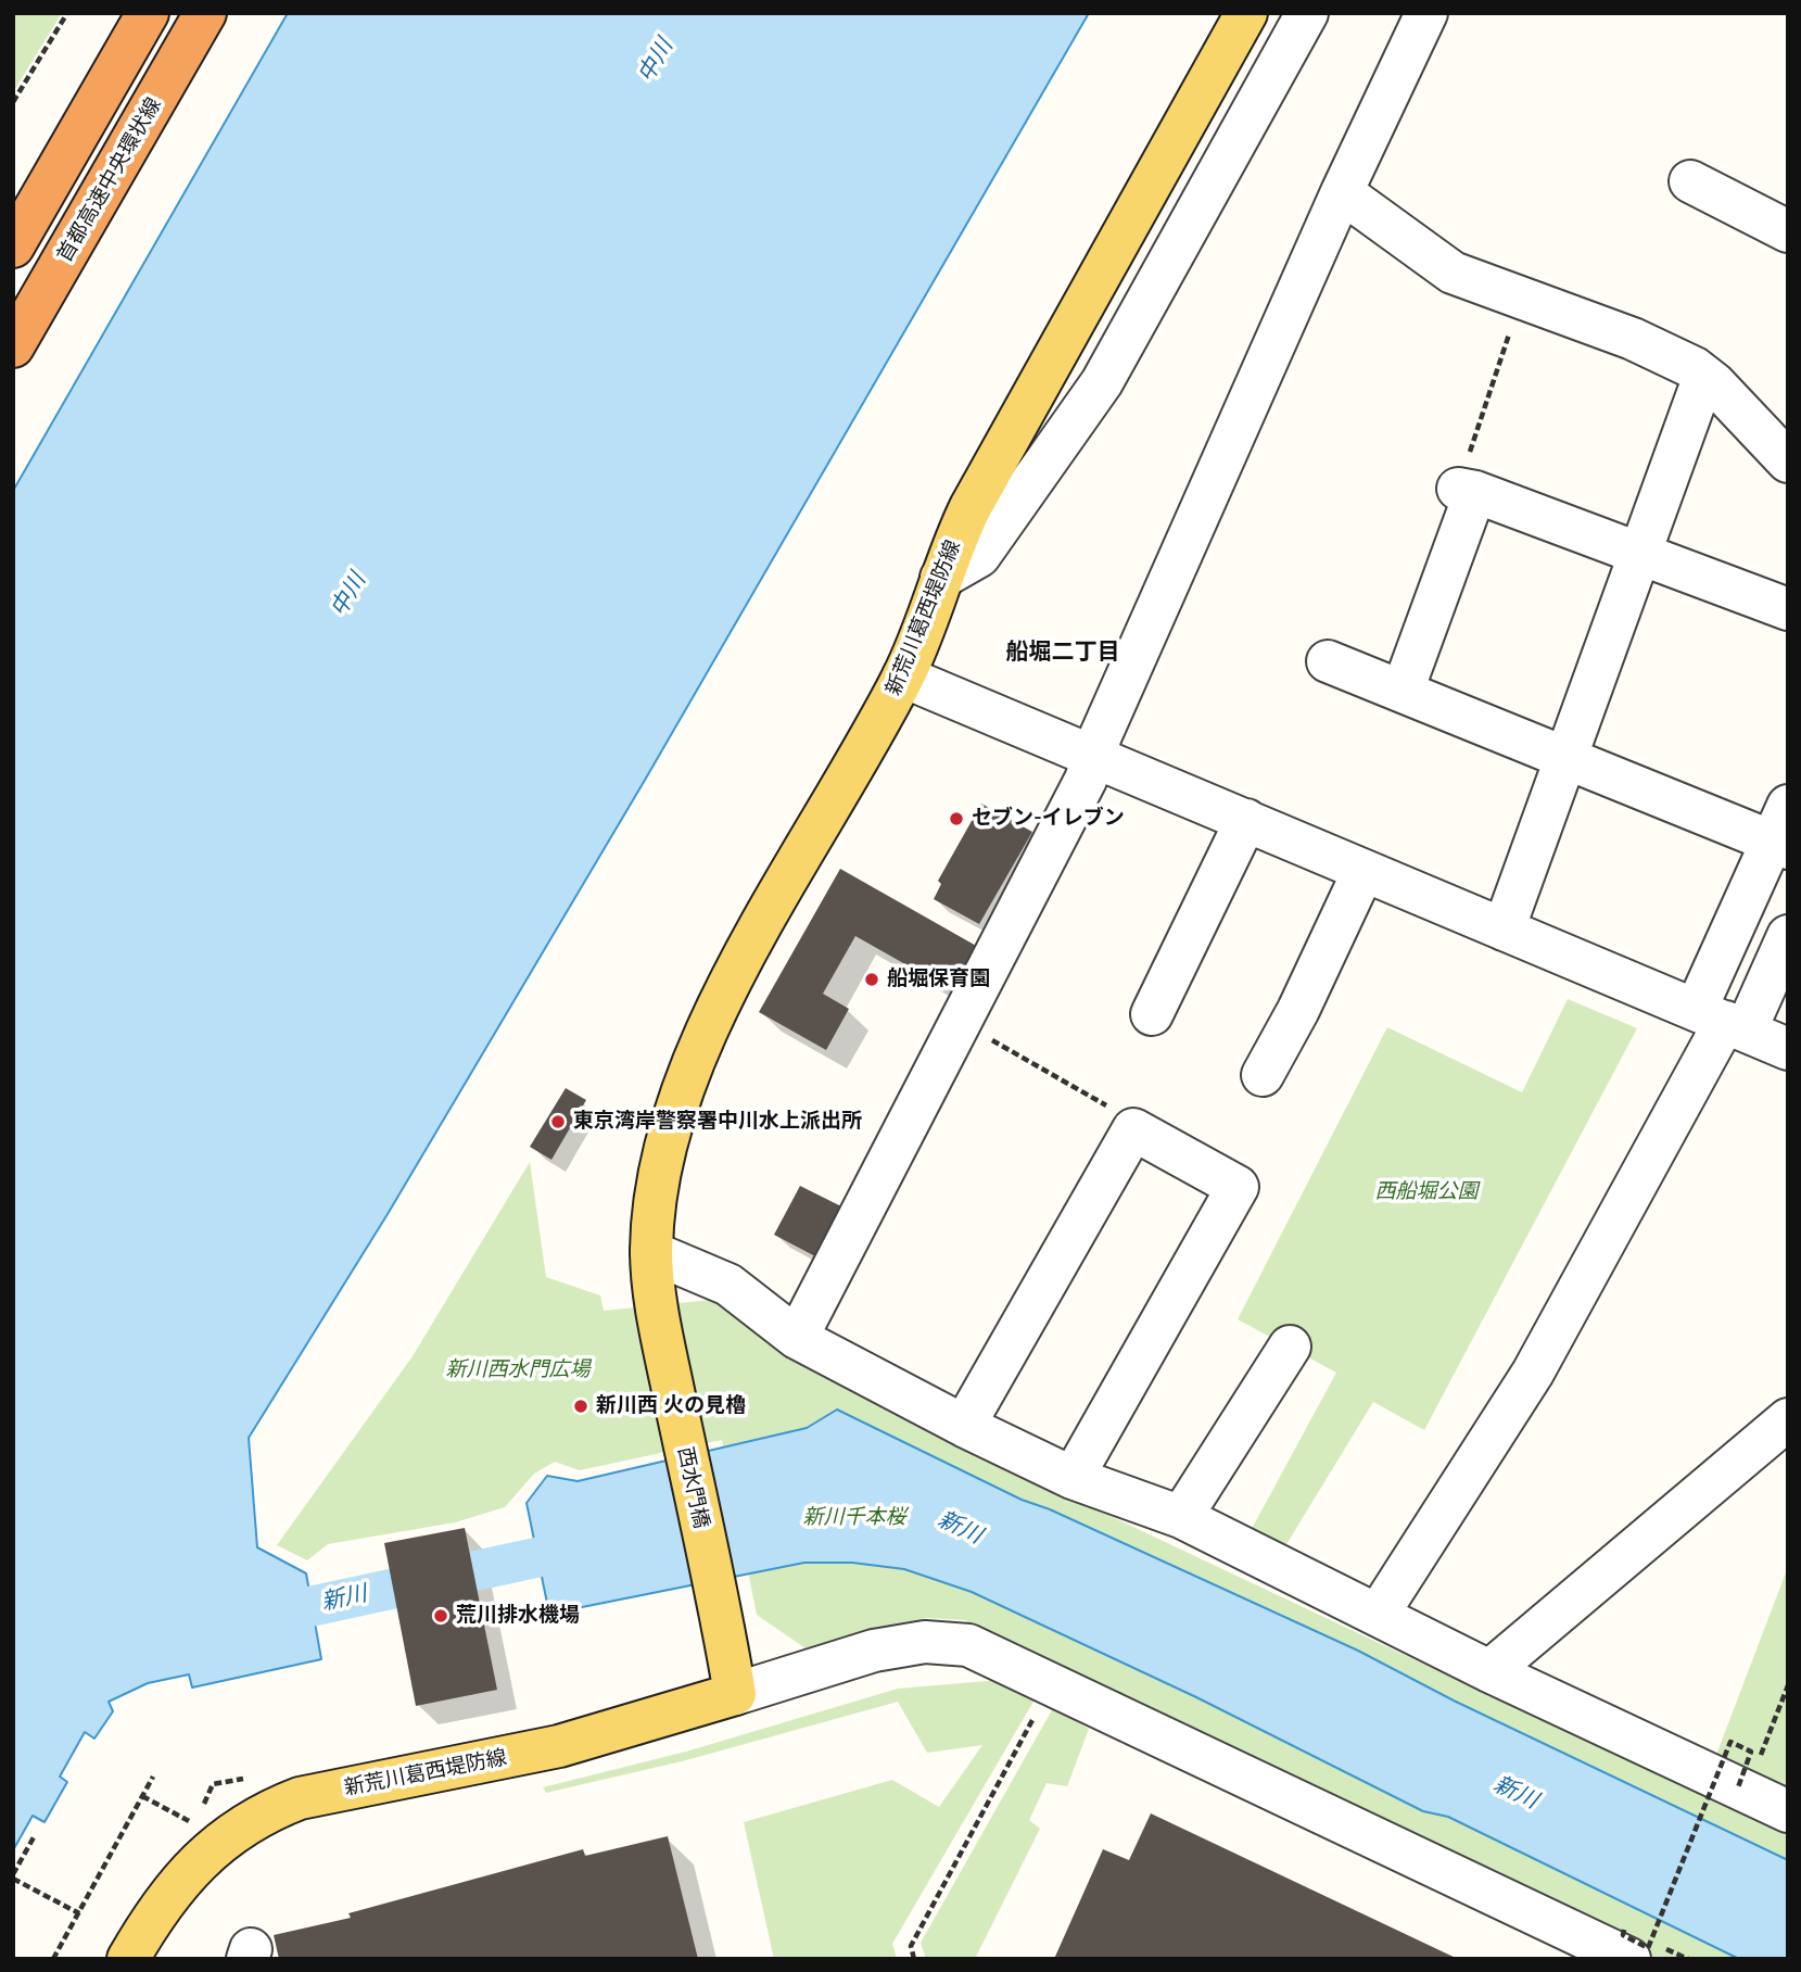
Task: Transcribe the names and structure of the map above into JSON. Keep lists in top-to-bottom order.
{
  "streets": {
    "highway": ["首都高速中央環状線"],
    "main road": ["新荒川葛西堤防線", "西水門橋"]
  },
  "crossings": [
    ["新荒川葛西堤防線", "西水門橋"]
  ],
  "districts": ["船堀二丁目"],
  "water": ["中川", "新川"],
  "parks": ["西船堀公園", "新川西水門広場", "新川千本桜"],
  "places": [
    "セブン-イレブン",
    "船堀保育園",
    "東京湾岸警察署中川水上派出所",
    "新川西 火の見櫓",
    "荒川排水機場"
  ]
}
